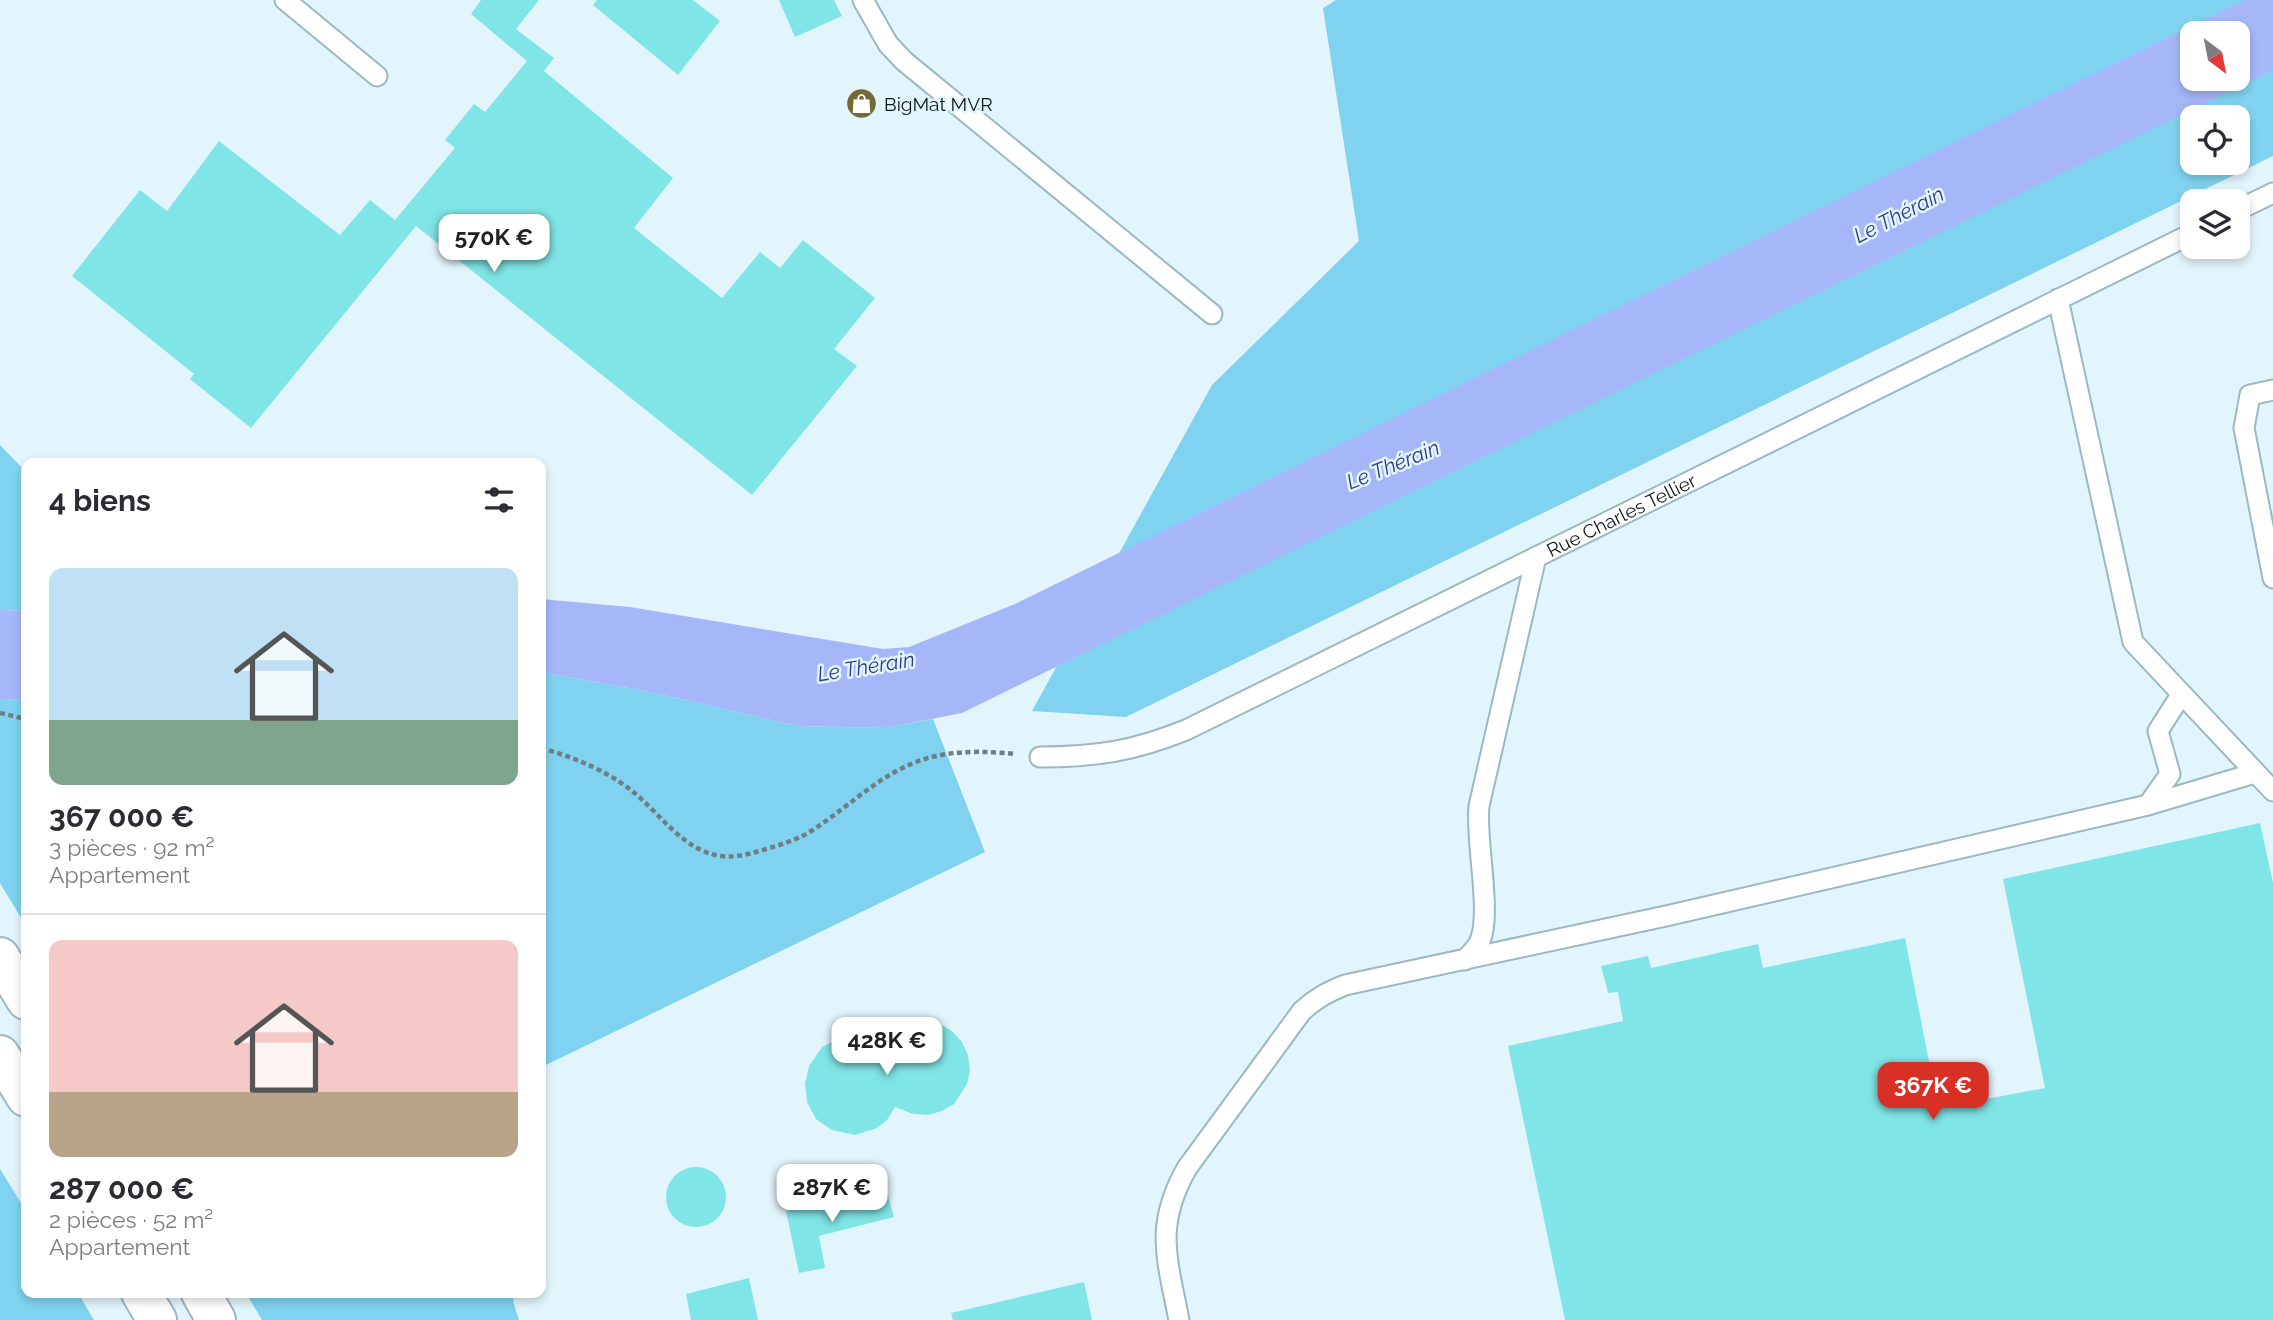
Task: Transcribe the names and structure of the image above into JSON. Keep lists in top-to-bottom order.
{
  "streets": {
    "lane": ["Rue Charles Tellier"]
  },
  "water": ["Le Thérain"],
  "places": {
    "shop": ["BigMat MVR"]
  },
  "north": "bottom right",
  "page": {
    "price": [
      "570K €",
      "428K €",
      "367K €",
      "287K €"
    ],
    "heading": "4 biens",
    "list": [
      {
        "name": "367 000 €",
        "note": "3 pièces · 92 m² · Appartement"
      },
      {
        "name": "287 000 €",
        "note": "2 pièces · 52 m² · Appartement"
      }
    ]
  }
}
